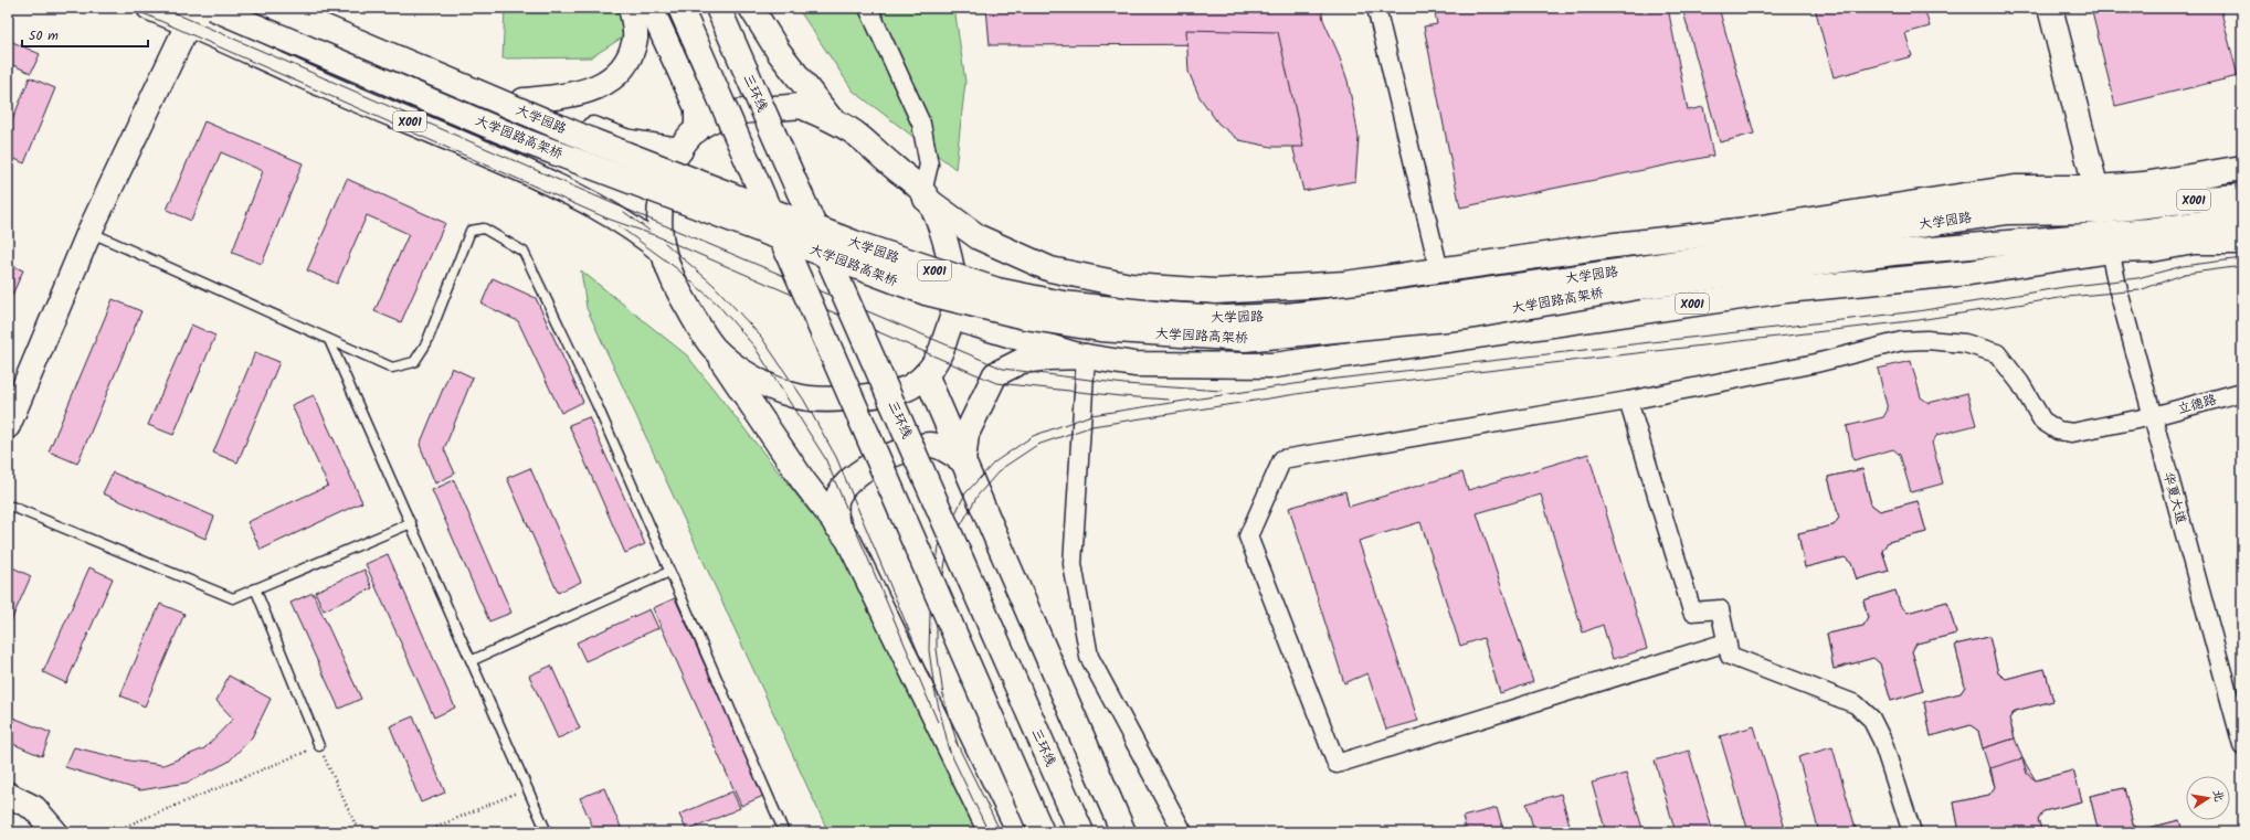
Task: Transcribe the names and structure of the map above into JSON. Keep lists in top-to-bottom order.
{
  "streets": {
    "main road": [
      "三环线",
      "大学园路",
      "X001",
      "大学园路高架桥"
    ],
    "street": ["立德路", "华夏大道"]
  },
  "crossings": [
    ["大学园路", "大学园路高架桥"],
    ["大学园路", "华夏大道"],
    ["立德路", "华夏大道"]
  ],
  "scale_bar": "50 m",
  "north": "right"
}
